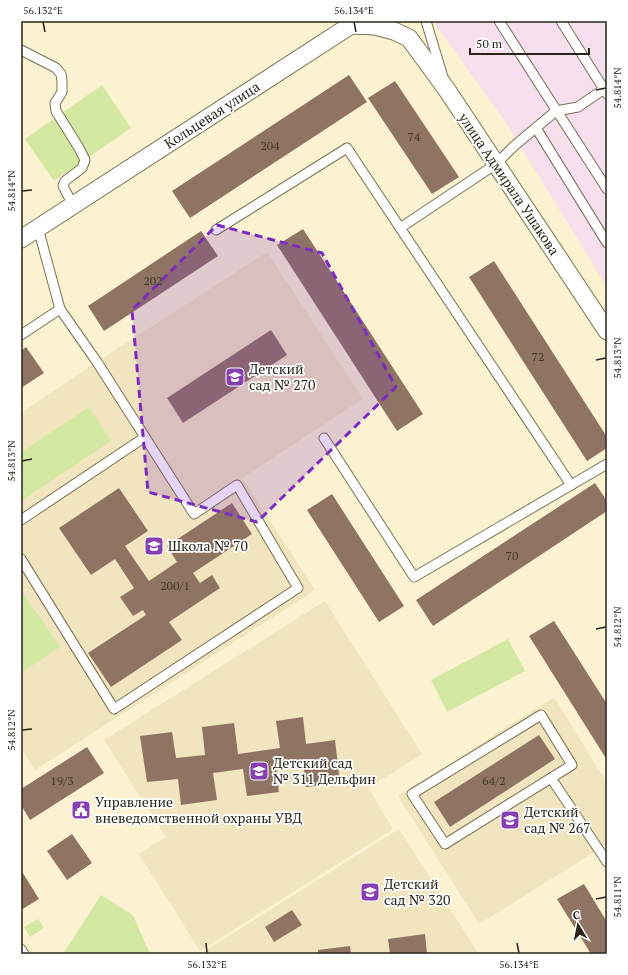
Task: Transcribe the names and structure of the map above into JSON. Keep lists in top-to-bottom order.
{
  "streets": {
    "street": ["Кольцевая улица", "улица Адмирала Ушакова"]
  },
  "crossings": [
    ["Кольцевая улица", "улица Адмирала Ушакова"]
  ],
  "places": {
    "school or university": [
      "Детский сад № 270",
      "Школа № 70",
      "Детский сад № 311 Дельфин",
      "Детский сад № 267",
      "Детский сад № 320"
    ],
    "public building": ["Управление вневедомственной охраны УВД"]
  },
  "house_numbers": [
    "74",
    "204",
    "202",
    "72",
    "70",
    "200/1",
    "19/3",
    "64/2"
  ],
  "scale_bar": "50 m",
  "north": "top",
  "coordinates": [
    "56.132°E",
    "56.134°E",
    "54.814°N",
    "54.813°N",
    "54.812°N",
    "54.811°N"
  ]
}
